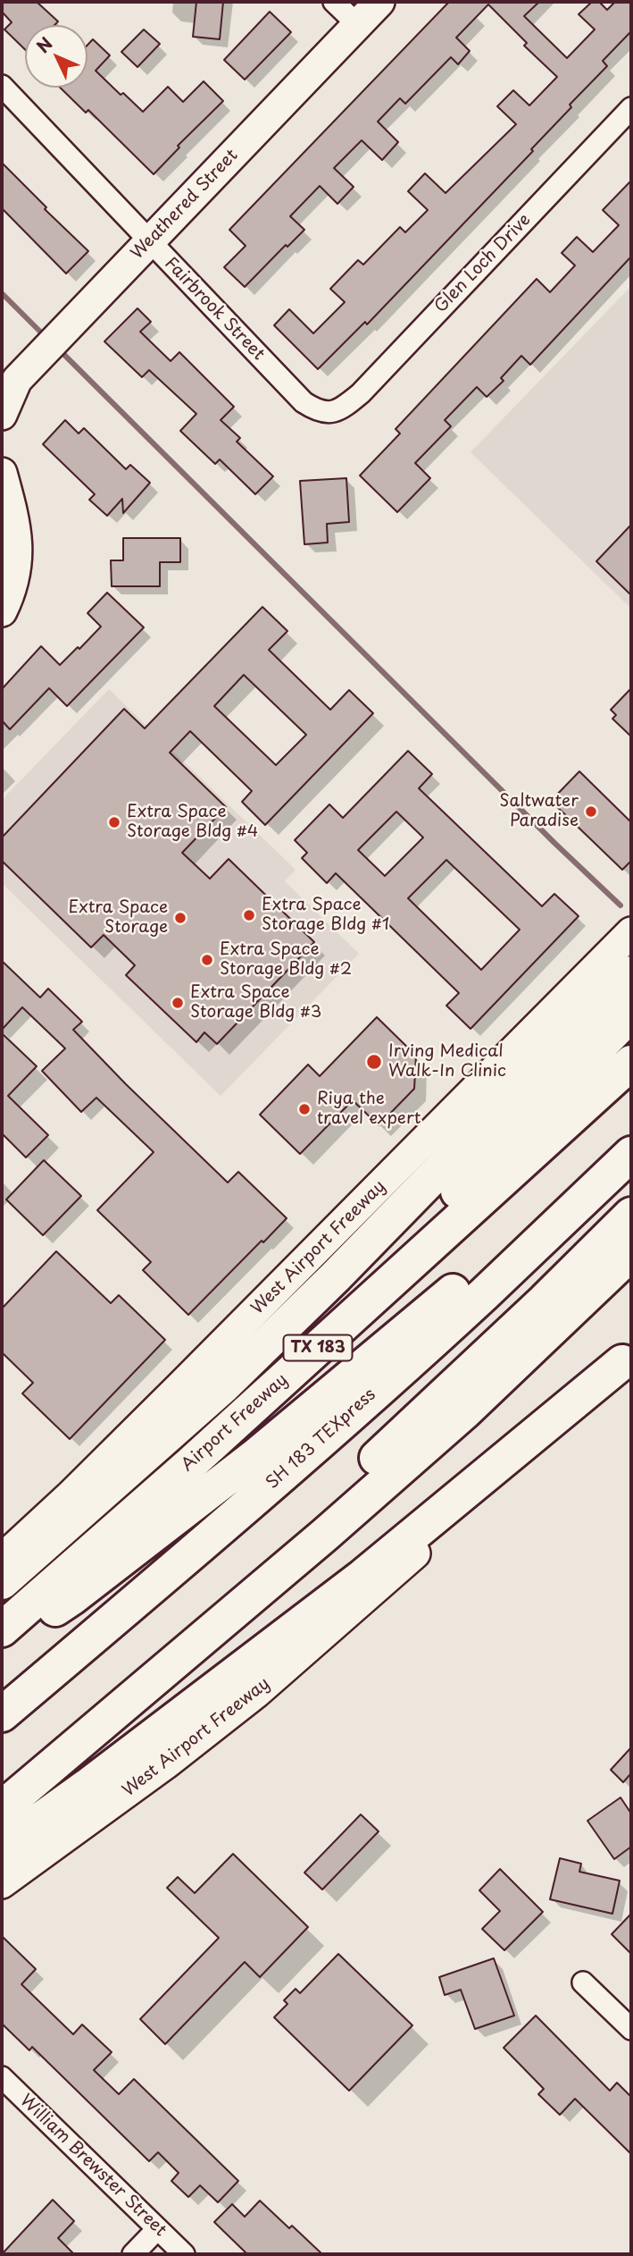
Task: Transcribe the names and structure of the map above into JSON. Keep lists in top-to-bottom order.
{
  "streets": {
    "highway": ["TX 183", "Airport Freeway", "SH 183 TEXpress"],
    "main road": ["Weathered Street", "West Airport Freeway"],
    "street": ["Glen Loch Drive", "Fairbrook Street", "William Brewster Street"]
  },
  "crossings": [
    ["Weathered Street", "Fairbrook Street"],
    ["Glen Loch Drive", "Fairbrook Street"]
  ],
  "places": [
    "Saltwater Paradise",
    "Extra Space Storage Bldg #4",
    "Extra Space Storage Bldg #1",
    "Extra Space Storage",
    "Extra Space Storage Bldg #2",
    "Extra Space Storage Bldg #3",
    "Irving Medical Walk-In Clinic",
    "Riya the travel expert"
  ],
  "north": "top left"
}
